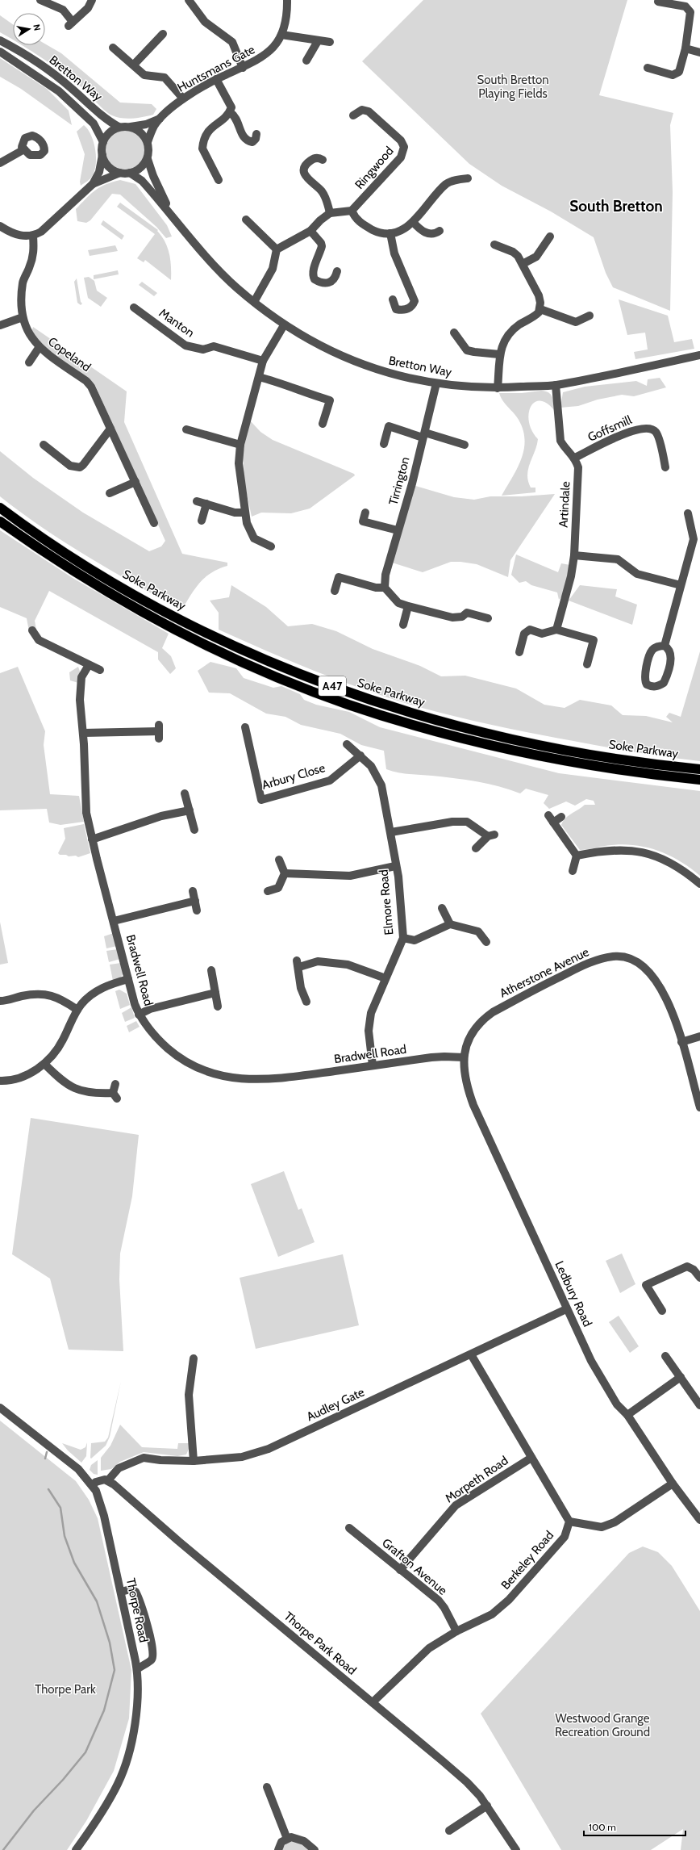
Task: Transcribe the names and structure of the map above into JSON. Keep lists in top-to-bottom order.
{
  "streets": {
    "highway": ["Soke Parkway", "A47"],
    "street": [
      "Huntsmans Gate",
      "Bretton Way",
      "Ringwood",
      "Manton",
      "Copeland",
      "Goffsmill",
      "Tirrington",
      "Artindale",
      "Arbury Close",
      "Elmore Road",
      "Bradwell Road",
      "Atherstone Avenue",
      "Ledbury Road",
      "Audley Gate",
      "Morpeth Road",
      "Berkeley Road",
      "Grafton Avenue",
      "Thorpe Road",
      "Thorpe Park Road"
    ]
  },
  "crossings": [
    ["Huntsmans Gate", "Bretton Way"],
    ["Bretton Way", "Tirrington"],
    ["Goffsmill", "Artindale"],
    ["Arbury Close", "Elmore Road"],
    ["Elmore Road", "Bradwell Road"],
    ["Bradwell Road", "Atherstone Avenue"],
    ["Bradwell Road", "Ledbury Road"],
    ["Atherstone Avenue", "Ledbury Road"],
    ["Ledbury Road", "Audley Gate"],
    ["Audley Gate", "Thorpe Park Road"],
    ["Morpeth Road", "Grafton Avenue"],
    ["Berkeley Road", "Grafton Avenue"],
    ["Berkeley Road", "Thorpe Park Road"]
  ],
  "districts": ["South Bretton"],
  "parks": ["South Bretton Playing Fields", "Thorpe Park", "Westwood Grange Recreation Ground"],
  "scale_bar": "100 m",
  "north": "right"
}
